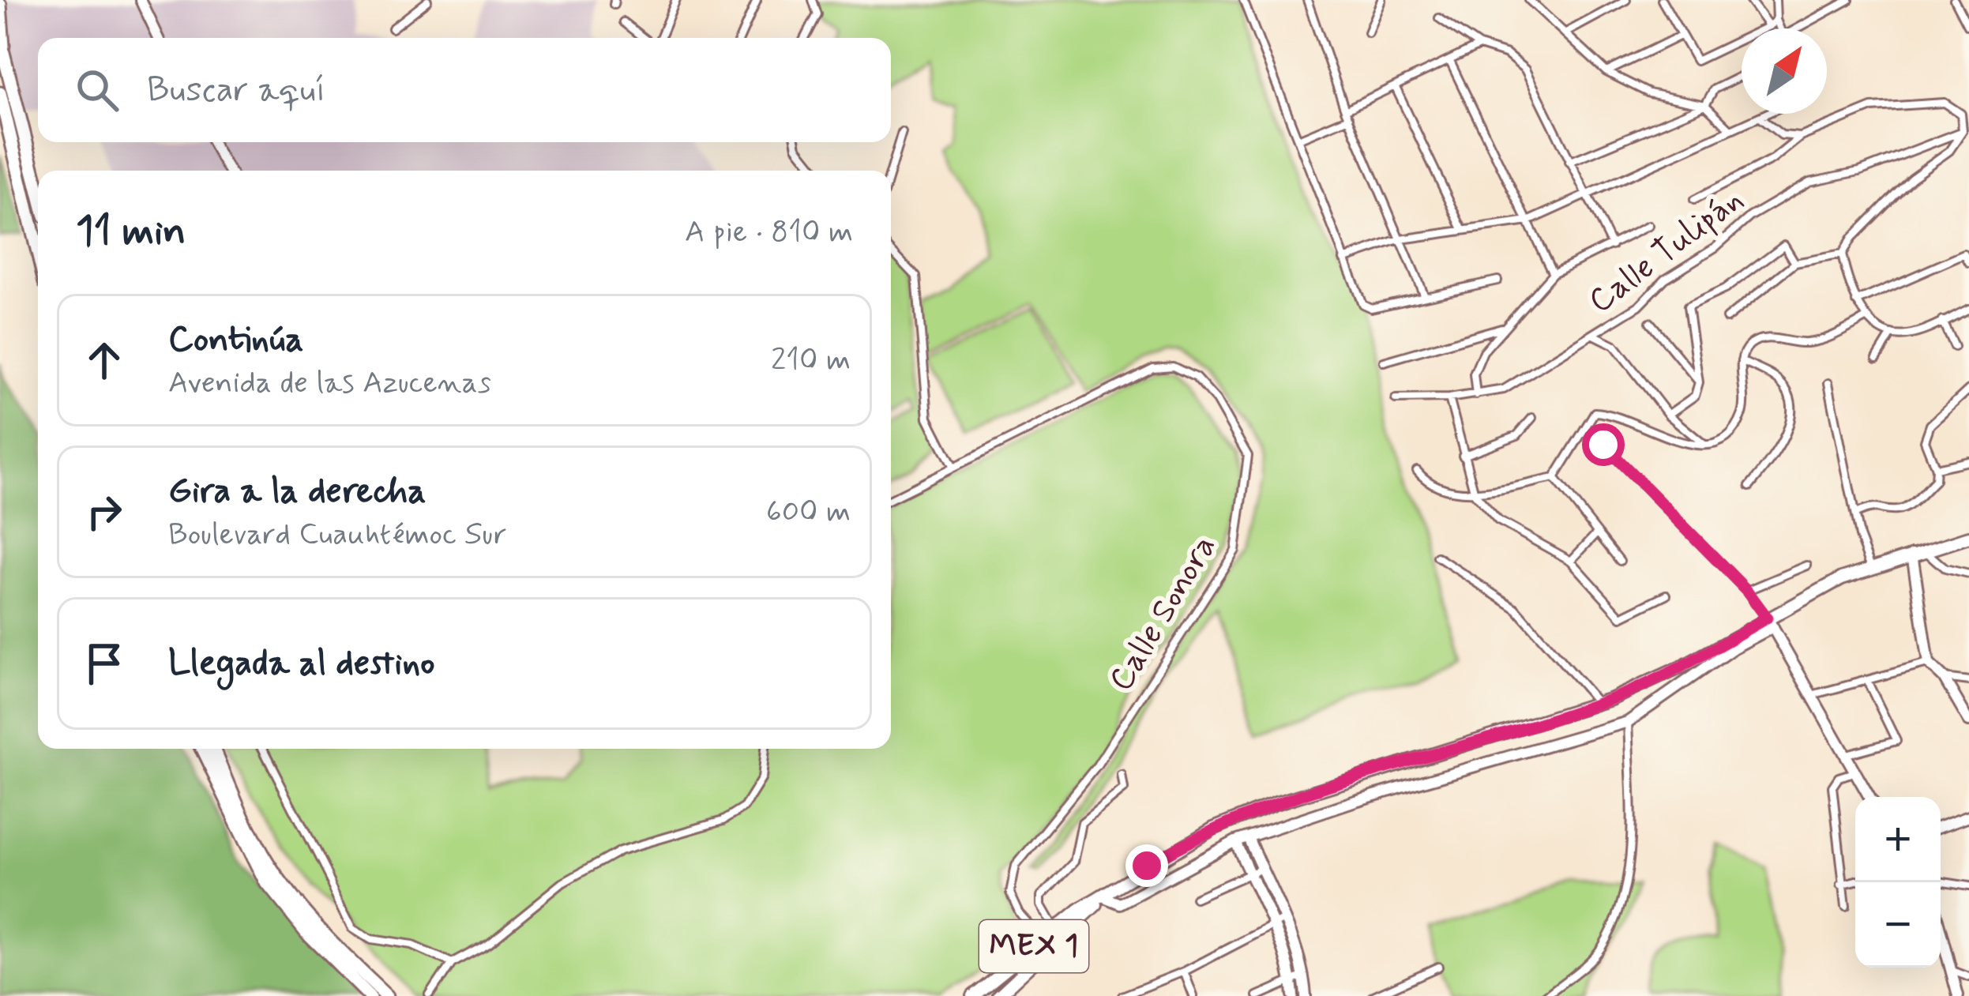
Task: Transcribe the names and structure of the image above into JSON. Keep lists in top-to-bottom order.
{
  "streets": {
    "main road": ["MEX 1"],
    "street": ["Calle Tulipán", "Calle Sonora"]
  },
  "crossings": [
    ["Calle Sonora", "MEX 1"]
  ],
  "north": "top right",
  "page": {
    "search": "Buscar aquí",
    "heading": ["11 min", "A pie · 810 m"],
    "list": [
      ["Continúa", "Avenida de las Azucenas", "210 m"],
      ["Gira a la derecha", "Boulevard Cuauhtémoc Sur", "600 m"],
      "Llegada al destino"
    ],
    "map_buttons": ["+", "−"]
  }
}
